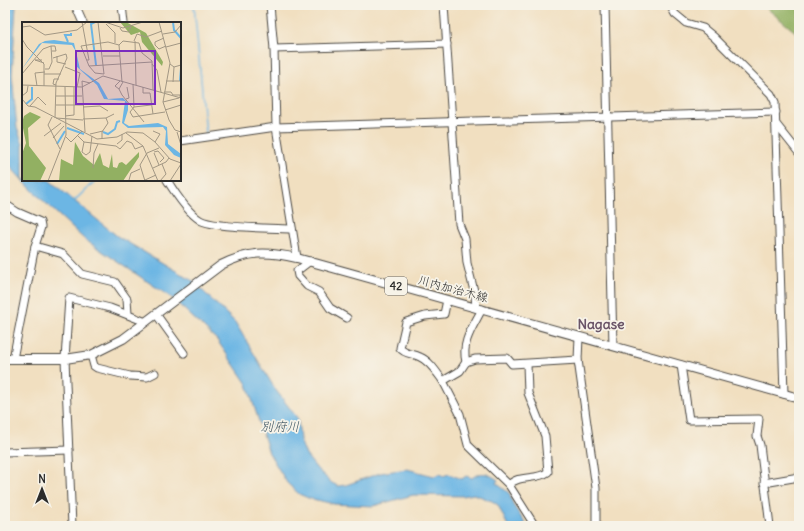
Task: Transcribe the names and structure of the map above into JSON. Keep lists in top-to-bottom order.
{
  "streets": {
    "main road": ["42", "川内加治木線"]
  },
  "districts": ["Nagase"],
  "water": ["別府川"],
  "north": "top"
}
